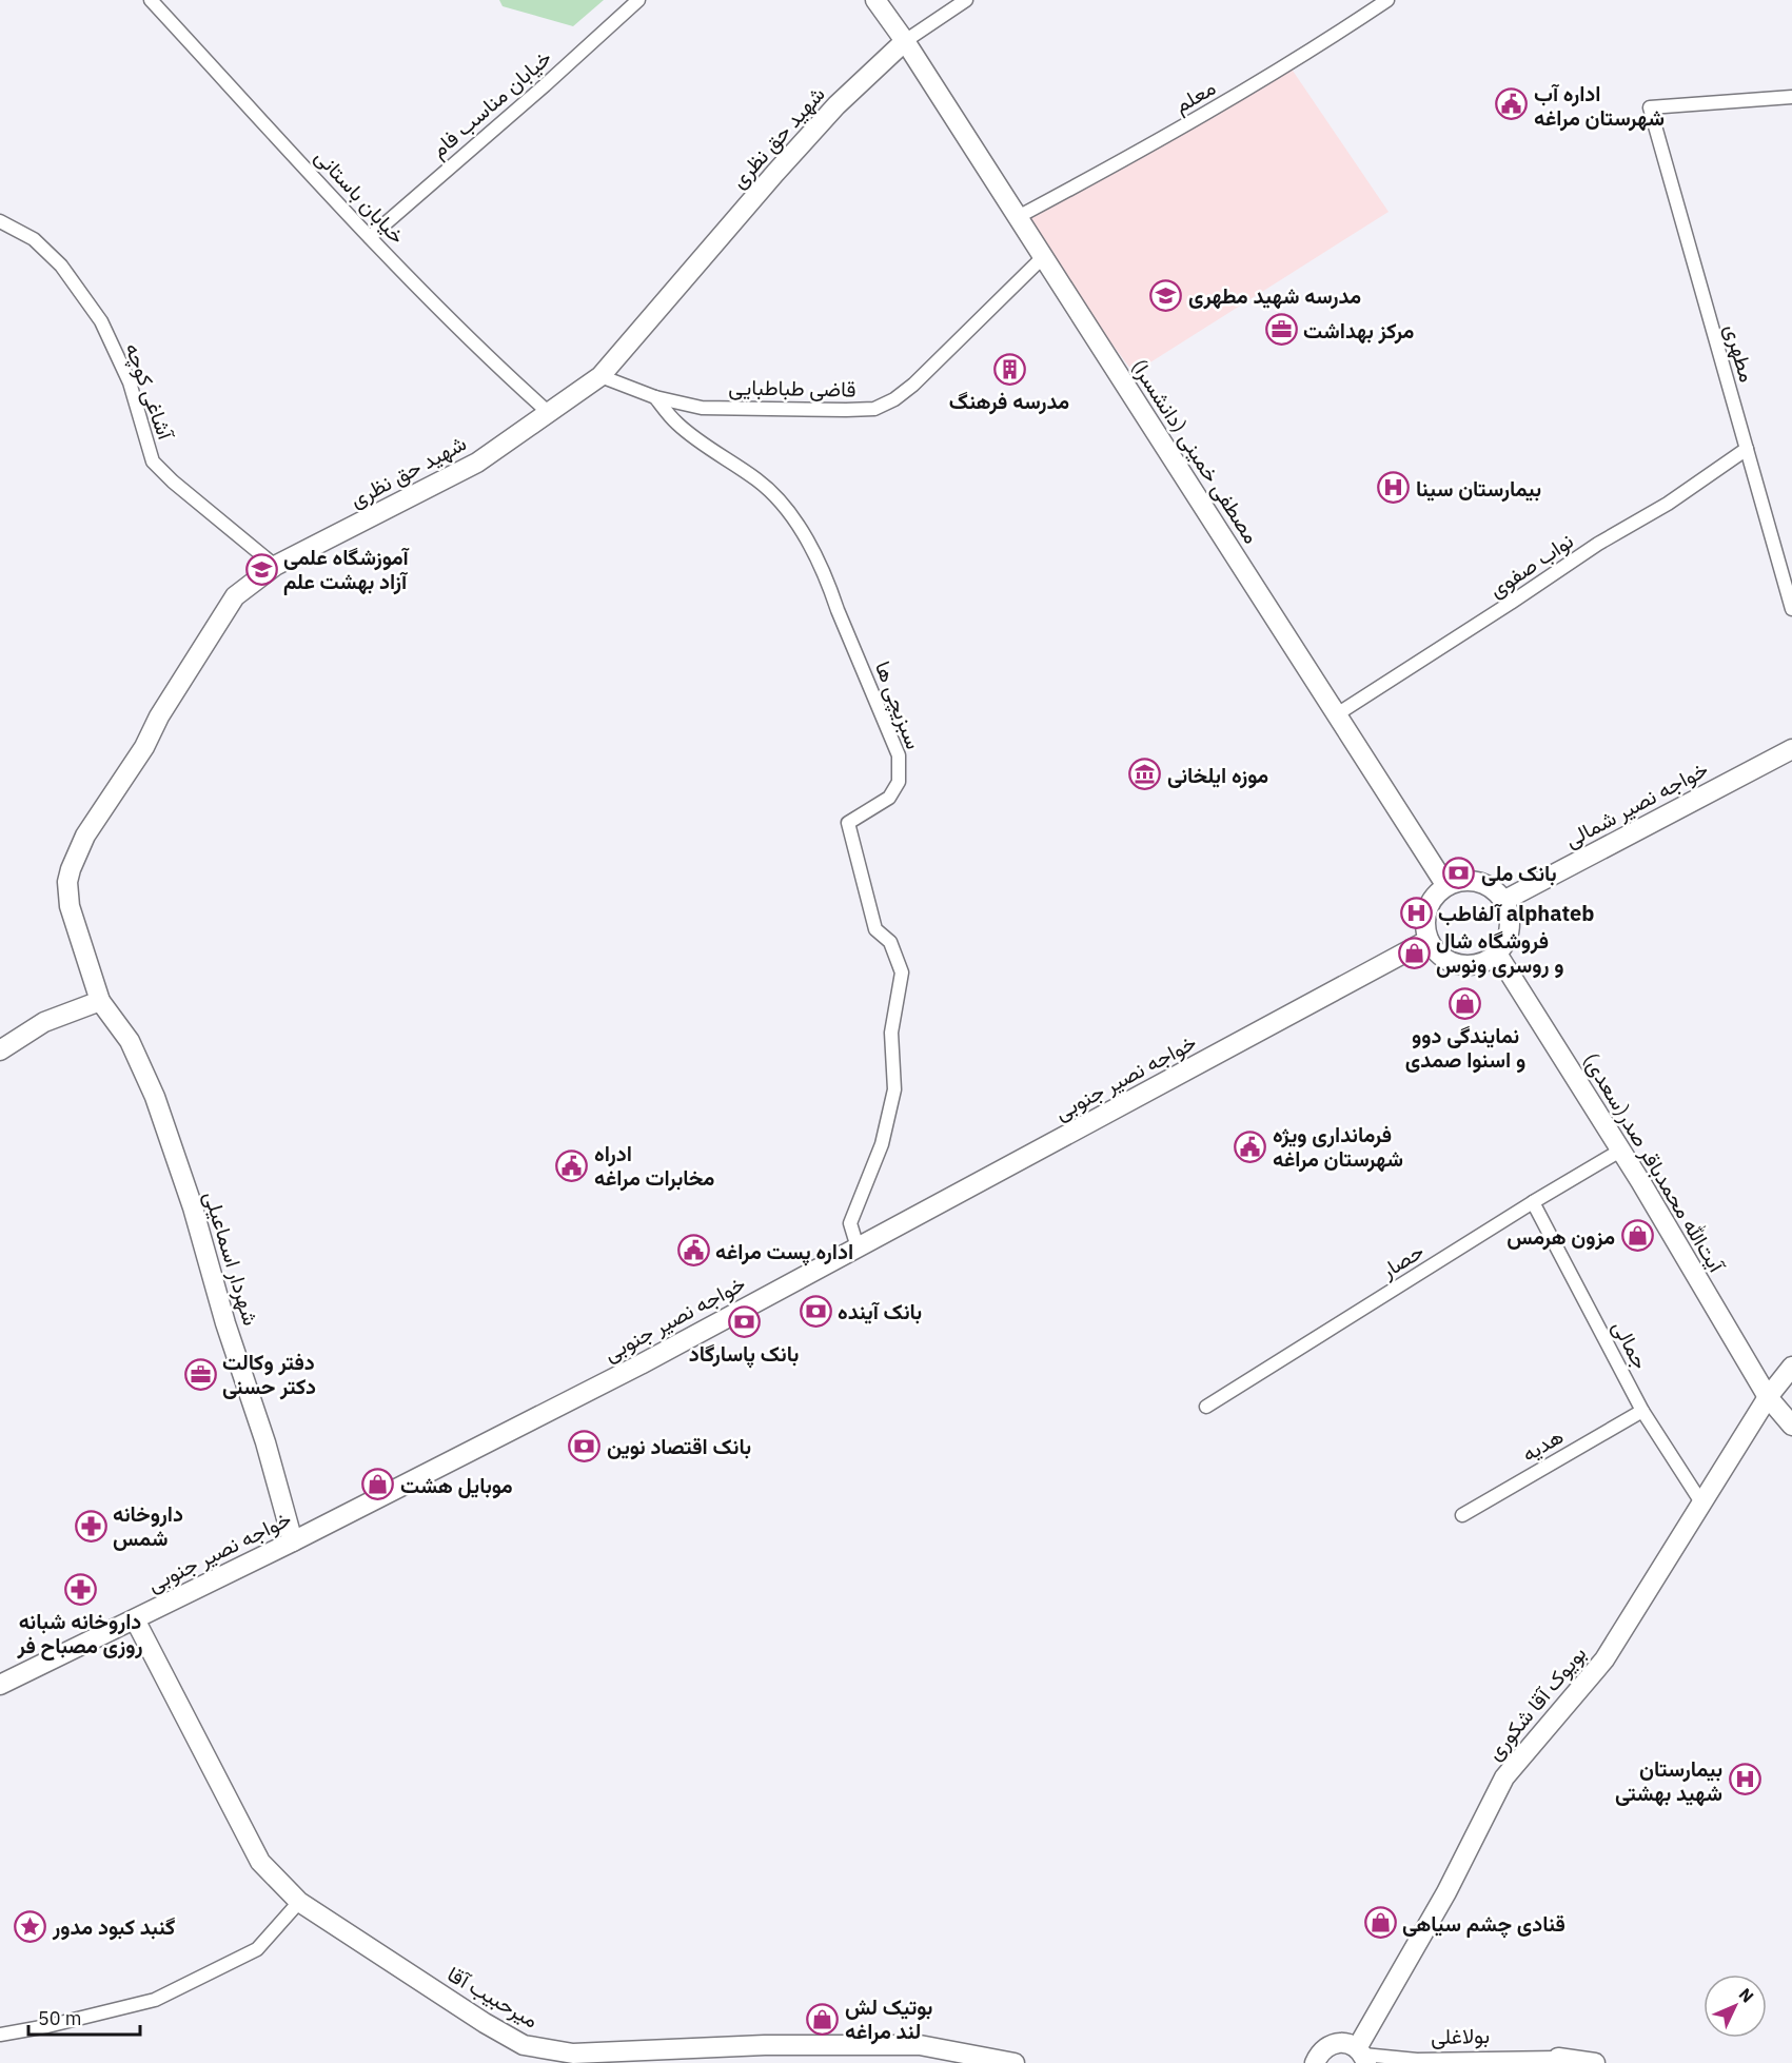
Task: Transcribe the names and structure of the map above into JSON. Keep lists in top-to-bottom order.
{
  "streets": {
    "street": [
      "معلم",
      "خیابان مناسب فام",
      "شهید حق نظری",
      "خیابان باستانی",
      "مطهری",
      "قاضی طباطبایی",
      "آشاغی کوچه",
      "مصطفی خمینی (دانشسرا)",
      "نواب صفوی",
      "سبزیچی ها",
      "خواجه نصیر شمالی",
      "خواجه نصیر جنوبی",
      "آیت‌الله محمدباقر صدر(سعدی)",
      "شهردار اسماعیلی",
      "حصار",
      "جمالی",
      "هدیه",
      "بویوک آقا شکوری",
      "میرحبیب آقا",
      "بولاغلی"
    ]
  },
  "crossings": [
    ["معلم", "مصطفی خمینی (دانشسرا)"],
    ["خیابان مناسب فام", "خیابان باستانی"],
    ["شهید حق نظری", "خیابان باستانی"],
    ["شهید حق نظری", "قاضی طباطبایی"],
    ["شهید حق نظری", "آشاغی کوچه"],
    ["شهید حق نظری", "مصطفی خمینی (دانشسرا)"],
    ["شهید حق نظری", "شهردار اسماعیلی"],
    ["مطهری", "نواب صفوی"],
    ["قاضی طباطبایی", "مصطفی خمینی (دانشسرا)"],
    ["قاضی طباطبایی", "سبزیچی ها"],
    ["مصطفی خمینی (دانشسرا)", "نواب صفوی"],
    ["مصطفی خمینی (دانشسرا)", "خواجه نصیر شمالی"],
    ["مصطفی خمینی (دانشسرا)", "خواجه نصیر جنوبی"],
    ["مصطفی خمینی (دانشسرا)", "آیت‌الله محمدباقر صدر(سعدی)"],
    ["سبزیچی ها", "خواجه نصیر جنوبی"],
    ["خواجه نصیر شمالی", "خواجه نصیر جنوبی"],
    ["خواجه نصیر شمالی", "آیت‌الله محمدباقر صدر(سعدی)"],
    ["خواجه نصیر جنوبی", "آیت‌الله محمدباقر صدر(سعدی)"],
    ["خواجه نصیر جنوبی", "شهردار اسماعیلی"],
    ["خواجه نصیر جنوبی", "میرحبیب آقا"],
    ["آیت‌الله محمدباقر صدر(سعدی)", "حصار"],
    ["آیت‌الله محمدباقر صدر(سعدی)", "بویوک آقا شکوری"],
    ["حصار", "جمالی"],
    ["جمالی", "هدیه"],
    ["جمالی", "بویوک آقا شکوری"],
    ["بویوک آقا شکوری", "بولاغلی"]
  ],
  "places": {
    "public building": [
      "اداره آب شهرستان مراغه",
      "فرمانداری ویژه شهرستان مراغه",
      "ادراه مخابرات مراغه",
      "اداره پست مراغه"
    ],
    "school or university": ["مدرسه شهید مطهری", "آموزشگاه علمی آزاد بهشت علم"],
    "office": ["مرکز بهداشت", "دفتر وکالت دکتر حسنی"],
    "building": ["مدرسه فرهنگ"],
    "hospital": ["بیمارستان سینا", "آلفاطب alphateb", "بیمارستان شهید بهشتی"],
    "museum": ["موزه ایلخانی"],
    "bank": [
      "بانک ملی",
      "بانک آینده",
      "بانک پاسارگاد",
      "بانک اقتصاد نوین"
    ],
    "shop": [
      "فروشگاه شال و روسری ونوس",
      "نمایندگی دوو و اسنوا صمدی",
      "مزون هرمس",
      "موبایل هشت",
      "قنادی چشم سیاهی",
      "بوتیک لش لند مراغه"
    ],
    "pharmacy": ["داروخانه شمس", "داروخانه شبانه روزی مصباح فر"],
    "place": ["گنبد کبود مدور"]
  },
  "scale_bar": "50 m",
  "north": "top right"
}
